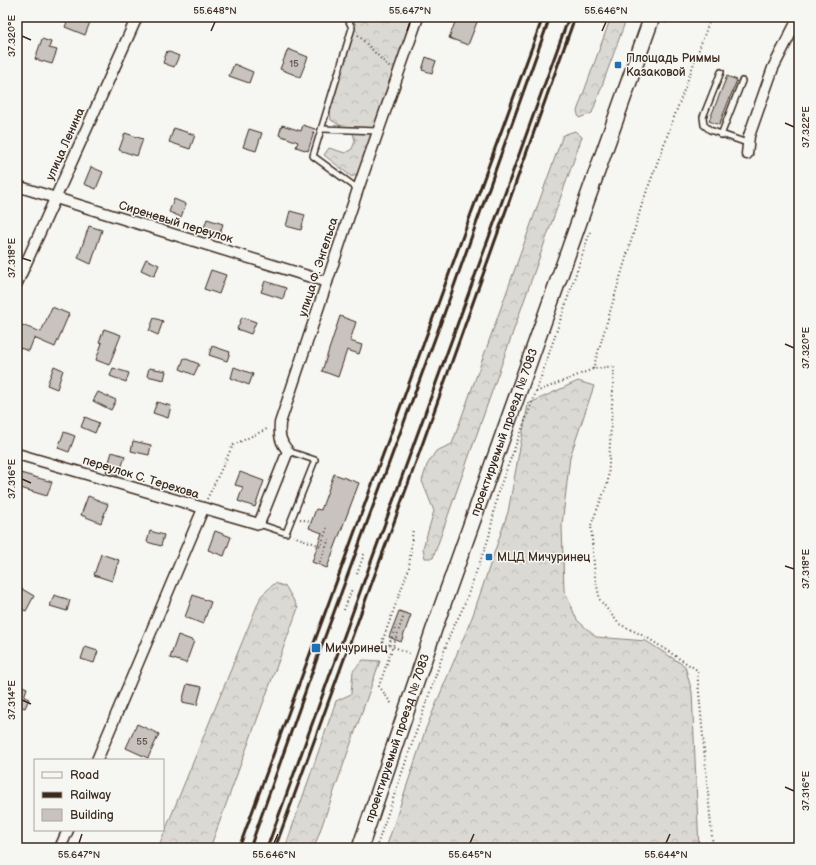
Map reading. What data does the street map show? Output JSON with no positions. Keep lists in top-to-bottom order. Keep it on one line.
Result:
{"streets":{"main road":["проектируемый проезд № 7083"],"street":["улица Ленина","Сиреневый переулок","улица Ф. Энгельса","переулок С. Терехова"]},"crossings":[["улица Ленина","Сиреневый переулок"],["Сиреневый переулок","улица Ф. Энгельса"]],"places":{"transit":["Площадь Риммы Казаковой","МЦД Мичуринец","Мичуринец"]},"house_numbers":["15","55"],"legend":["Road","Railway","Building"],"coordinates":["55.648°N","55.647°N","55.646°N","37.320°E","37.322°E","37.318°E","37.316°E","37.314°E","55.645°N","55.644°N"]}
